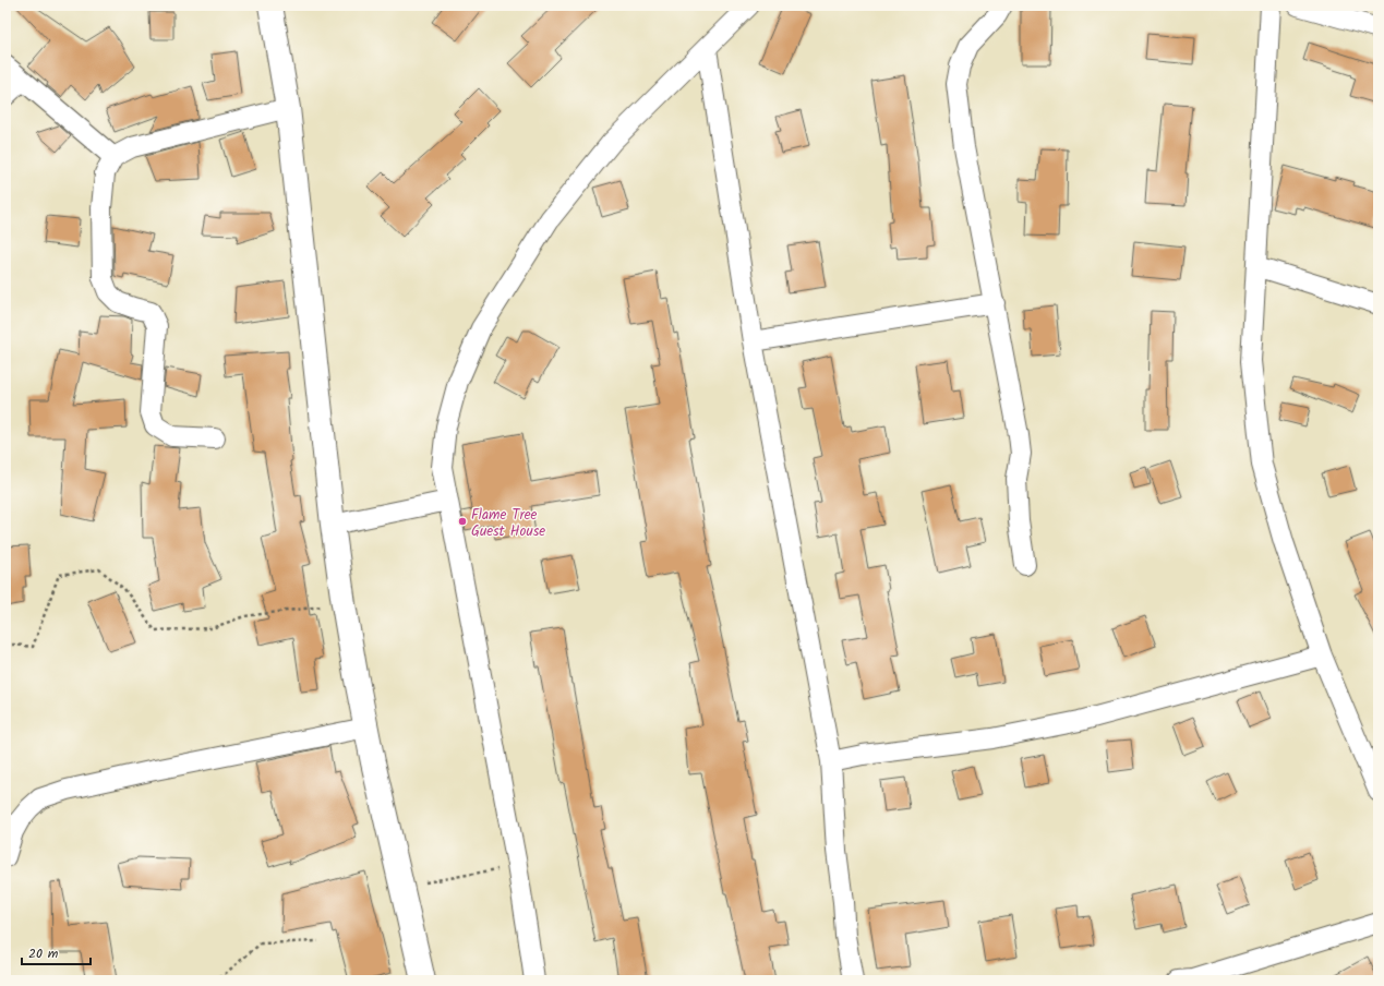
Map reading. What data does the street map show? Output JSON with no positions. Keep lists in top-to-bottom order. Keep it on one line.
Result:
{"places":["Flame Tree Guest House"],"scale_bar":"20 m"}
